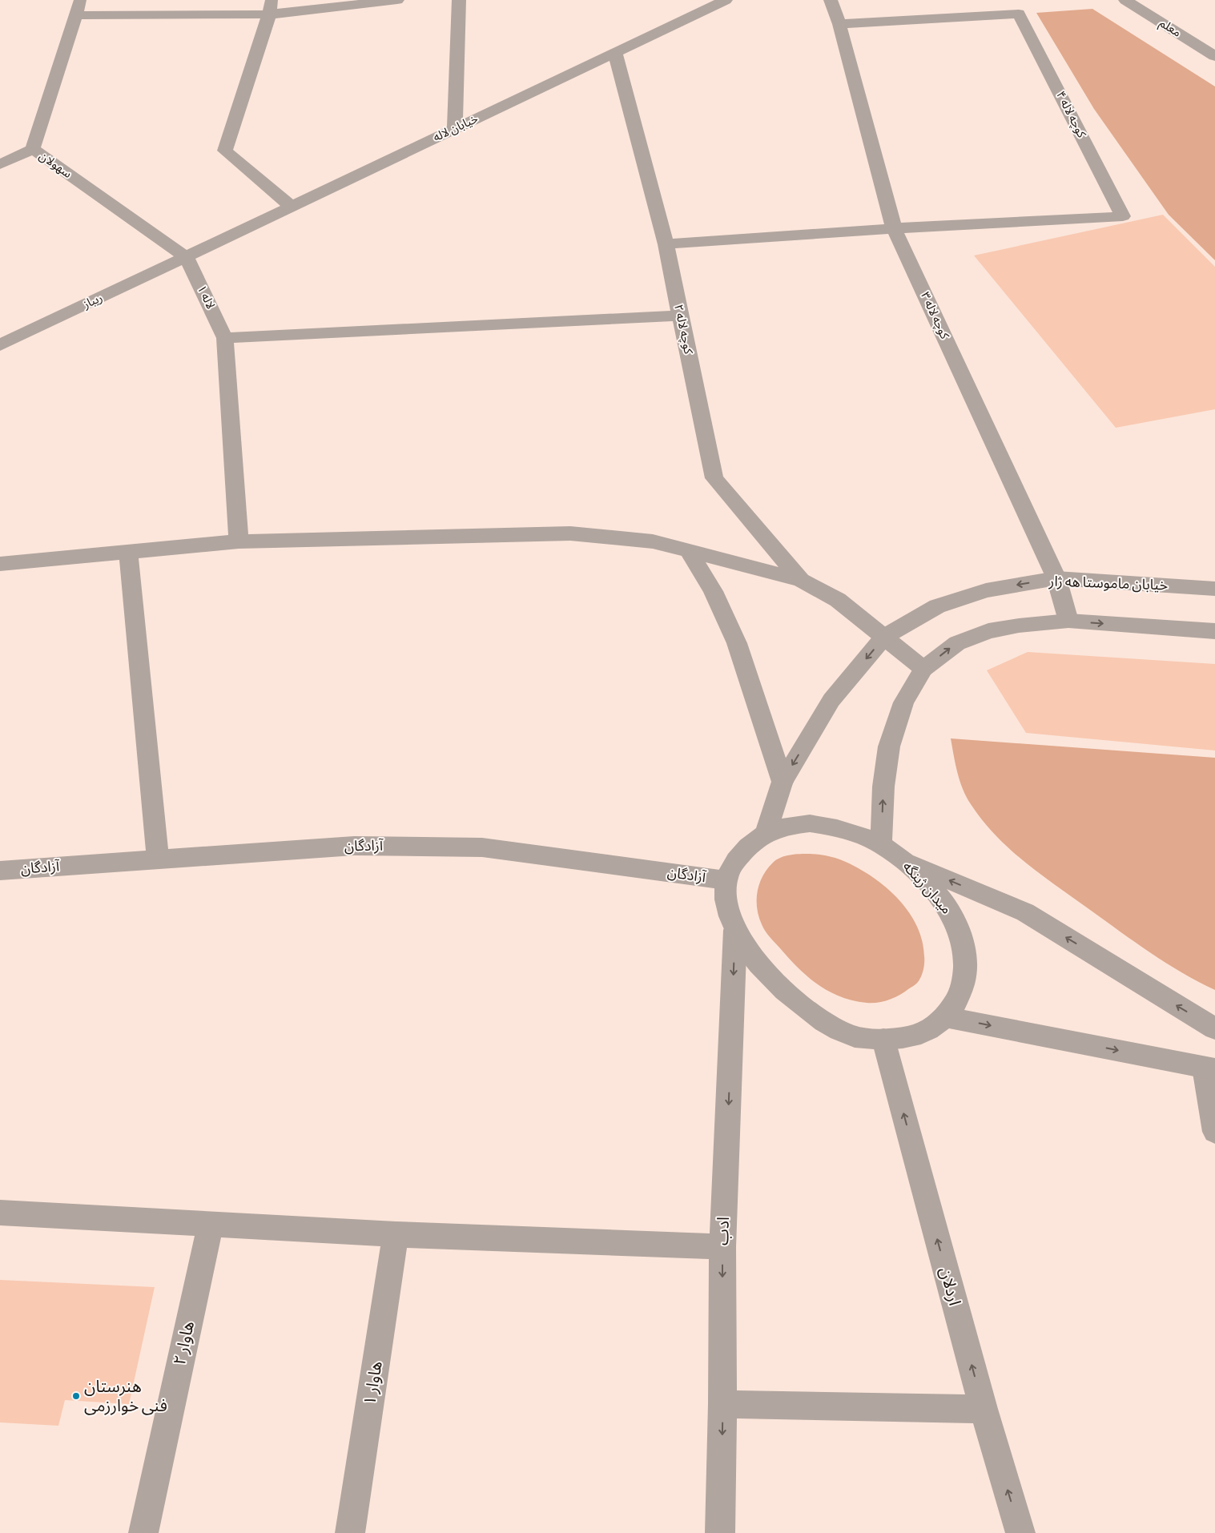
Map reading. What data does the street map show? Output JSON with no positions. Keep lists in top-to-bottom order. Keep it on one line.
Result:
{"streets":{"street":["معلم","کوچه لاله ۴","خیابان لاله","سهولان","لاله ۱","ریباز","کوچه لاله ۳","کوچه لاله ۲","خیابان ماموستا هه ژار","آزادگان","میدان ژینگه","ادب","اردلان","هاوار ۲","هاوار ۱"]},"crossings":[["کوچه لاله ۴","کوچه لاله ۳"],["خیابان لاله","سهولان"],["خیابان لاله","لاله ۱"],["خیابان لاله","ریباز"],["خیابان لاله","کوچه لاله ۲"],["سهولان","لاله ۱"],["سهولان","ریباز"],["لاله ۱","ریباز"],["کوچه لاله ۳","خیابان ماموستا هه ژار"],["خیابان ماموستا هه ژار","میدان ژینگه"],["آزادگان","میدان ژینگه"],["میدان ژینگه","ادب"],["میدان ژینگه","اردلان"]],"one_way":["ادب","اردلان"],"places":["هنرستان فنی خوارزمی"]}
